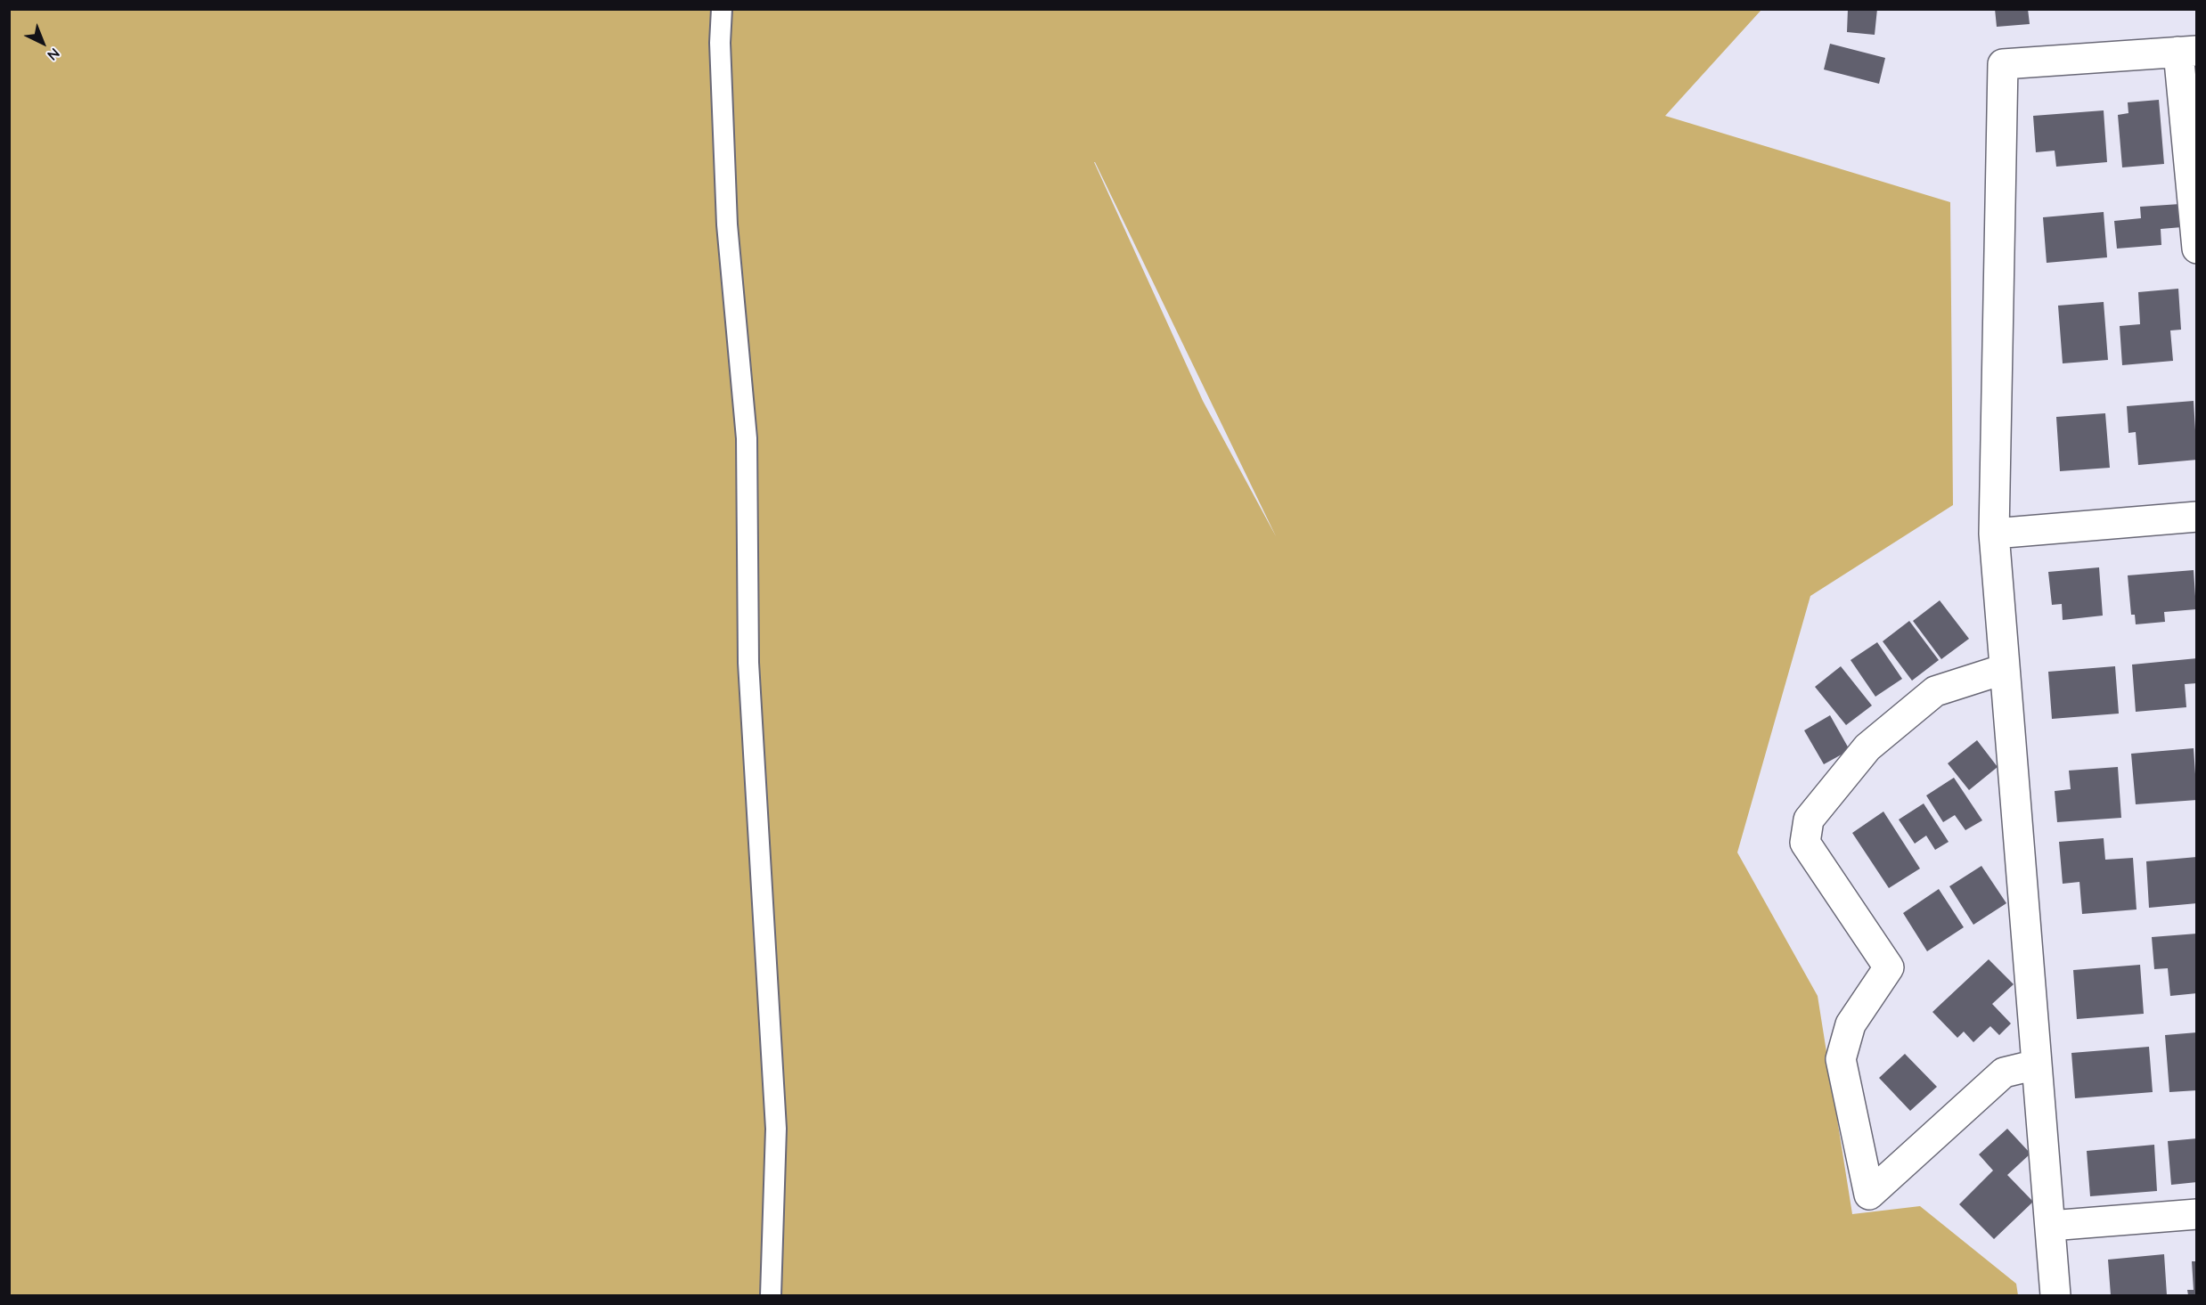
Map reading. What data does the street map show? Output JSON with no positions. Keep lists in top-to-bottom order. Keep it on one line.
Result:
{"north":"bottom right"}
